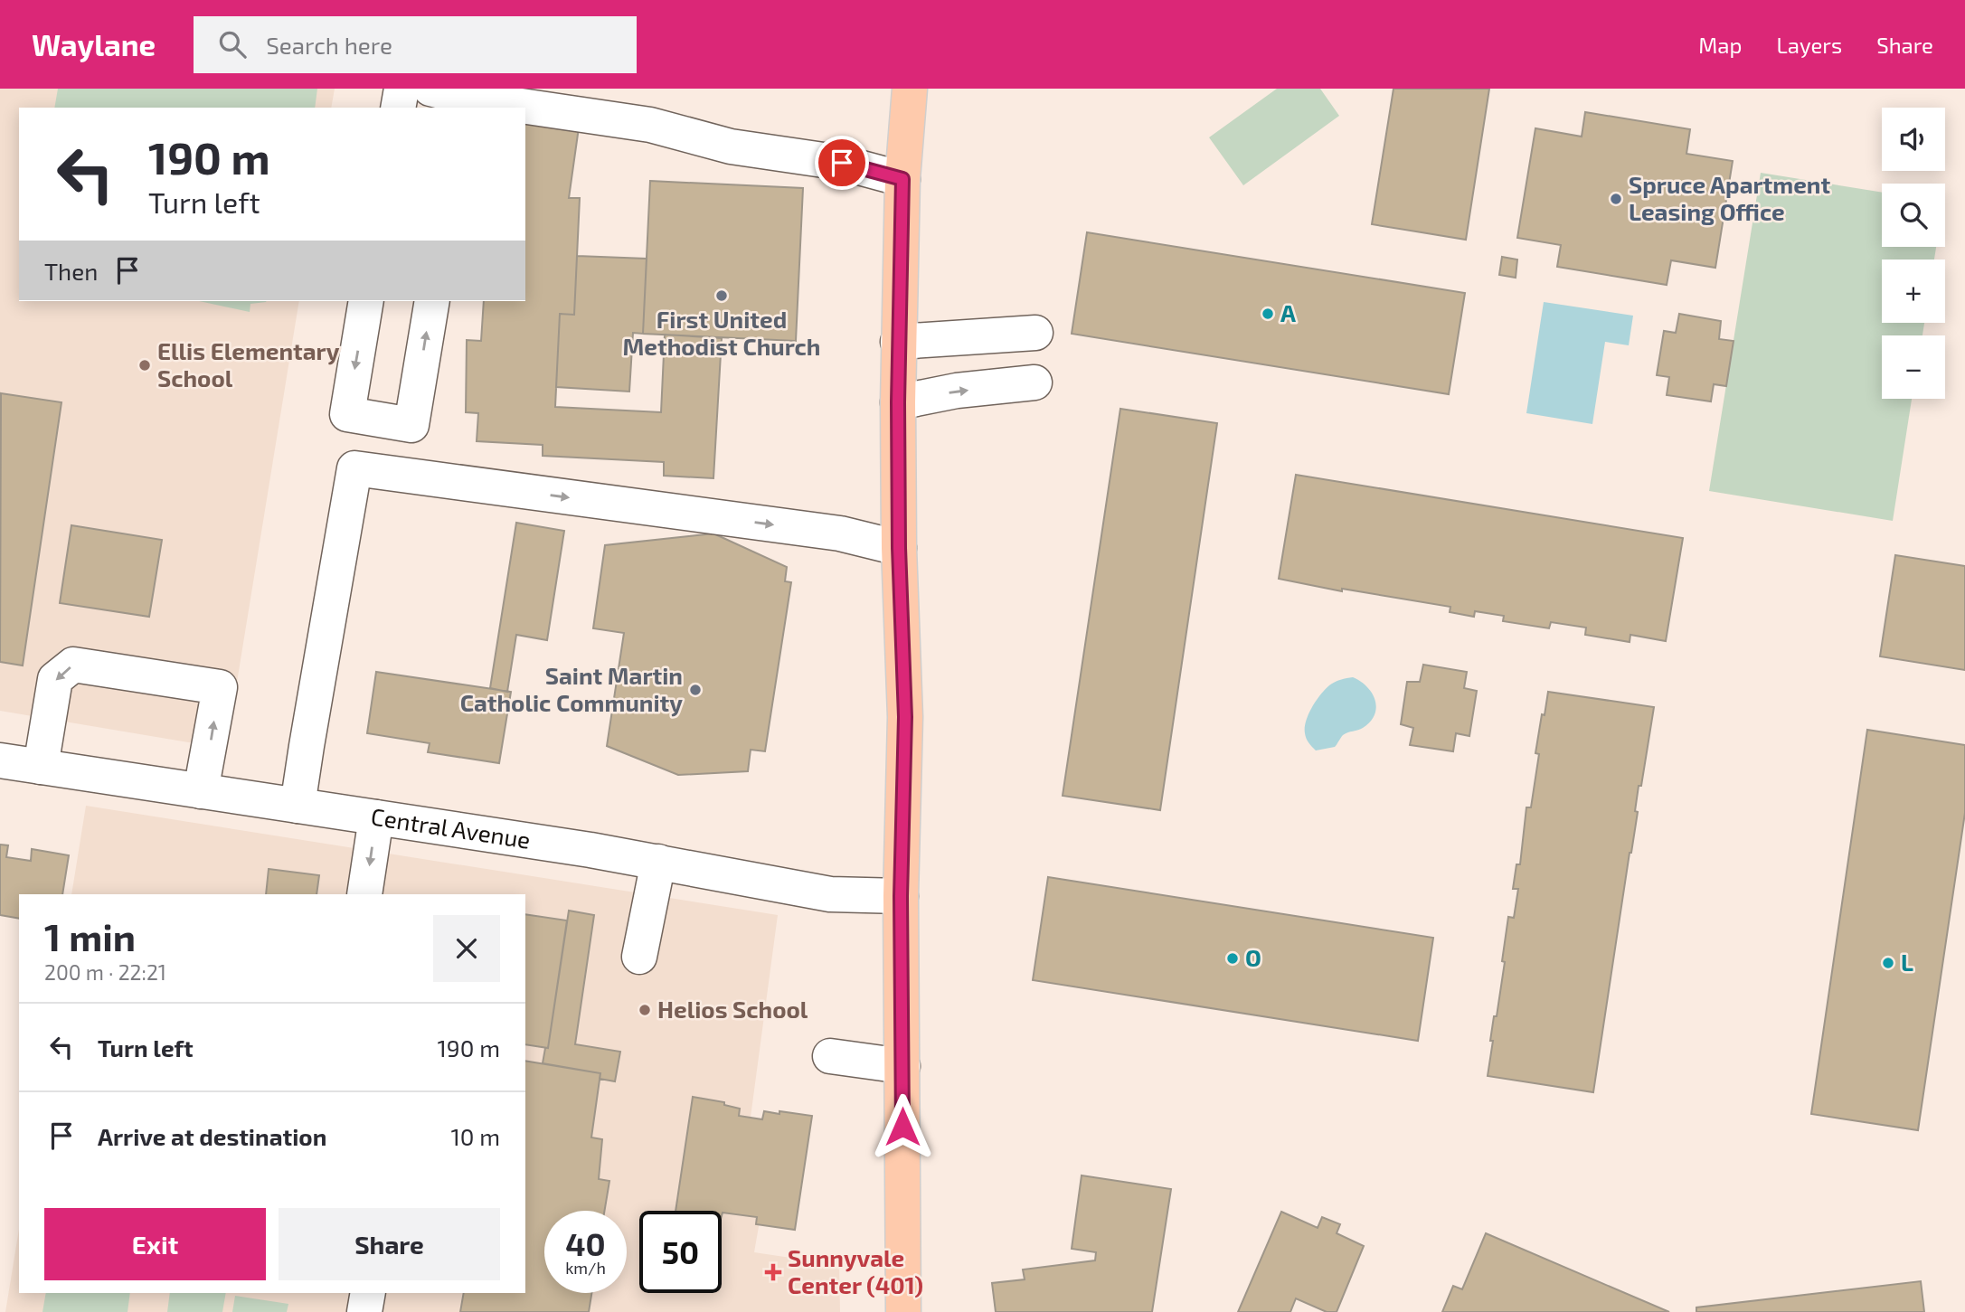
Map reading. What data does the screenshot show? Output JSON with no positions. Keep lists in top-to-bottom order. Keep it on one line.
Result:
{"streets":{"street":["Central Avenue"]},"places":{"other":["Spruce Apartment Leasing Office","First United Methodist Church","A","Ellis Elementary School","Saint Martin Catholic Community","O","L","Helios School"],"health":["Sunnyvale Center (401)"]},"page":{"header":"Waylane","search":"Search here","nav":["Map","Layers","Share"],"map_buttons":["+","−"],"turn":["190 m","Turn left"],"then":"Then","heading":["1 min","200 m · 22:21"],"list":[{"name":"Turn left","value":"190 m"},{"name":"Arrive at destination","value":"10 m"}],"buttons":["Exit","Share"],"speed":"40 km/h","limit":"50"}}
